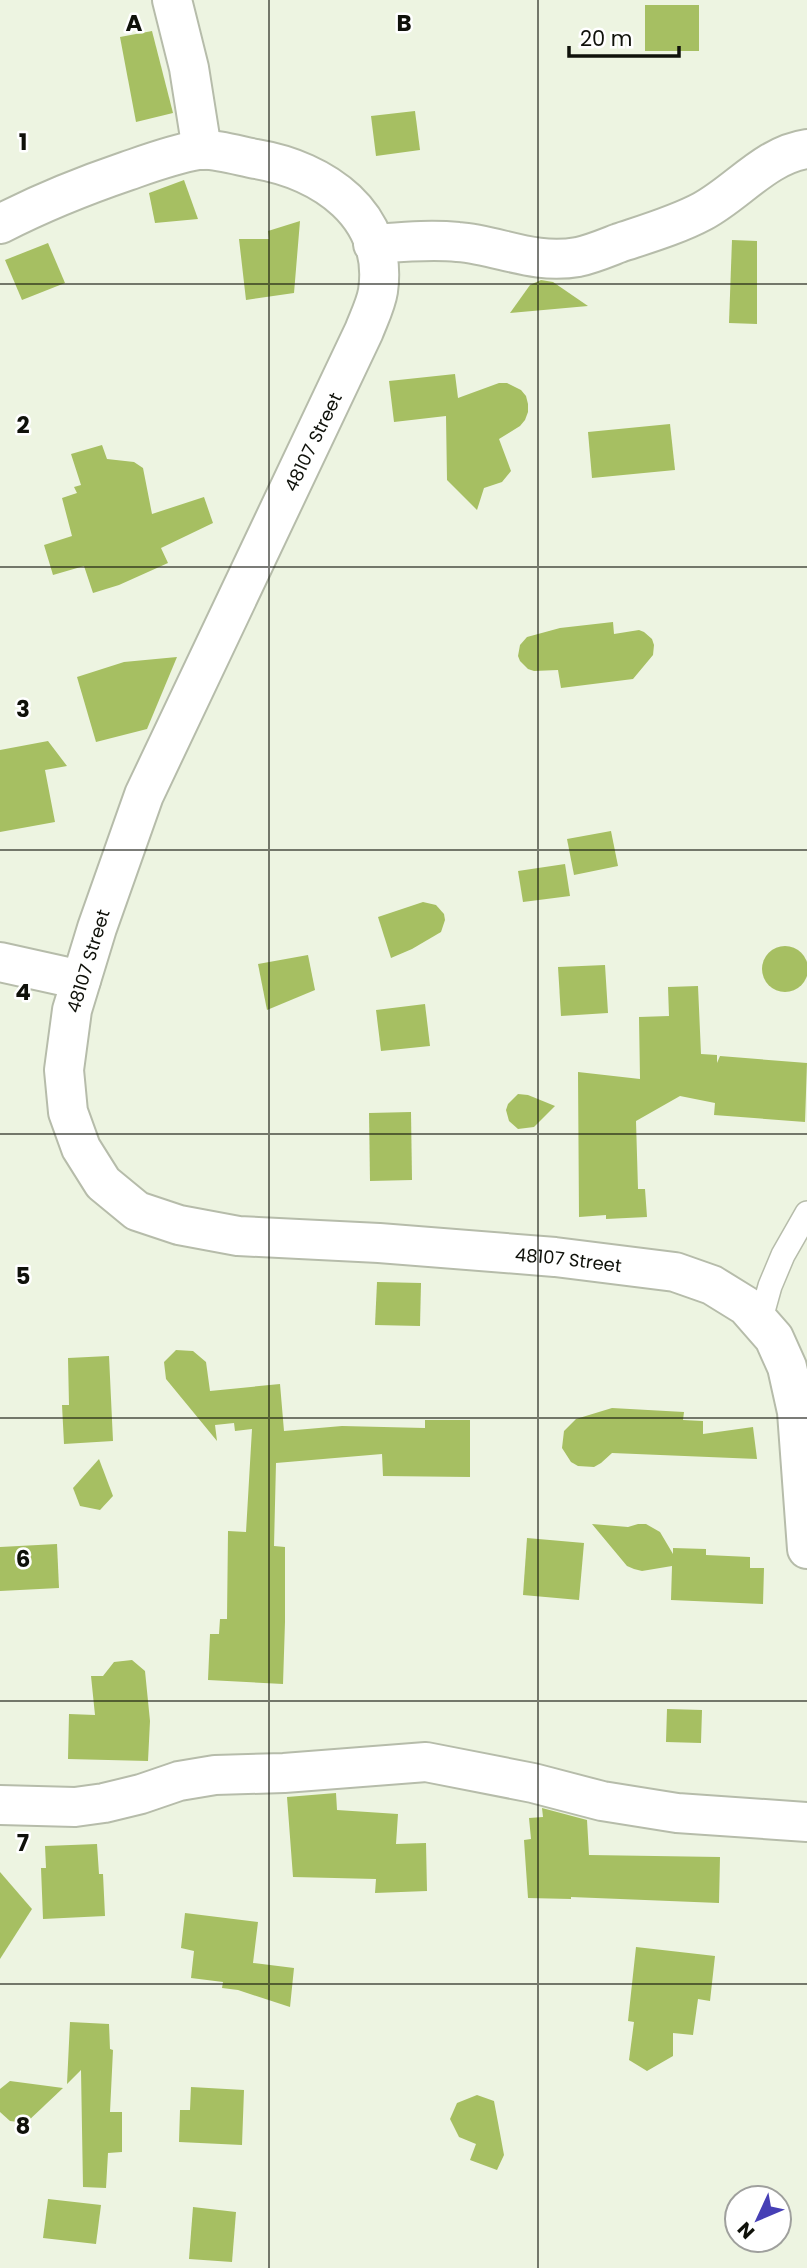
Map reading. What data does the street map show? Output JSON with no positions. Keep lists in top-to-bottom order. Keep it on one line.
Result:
{"streets":{"street":["48107 Street"]},"scale_bar":"20 m","north":"bottom left","grid":{"columns":["A","B"],"rows":["1","2","3","4","5","6","7","8"]}}
